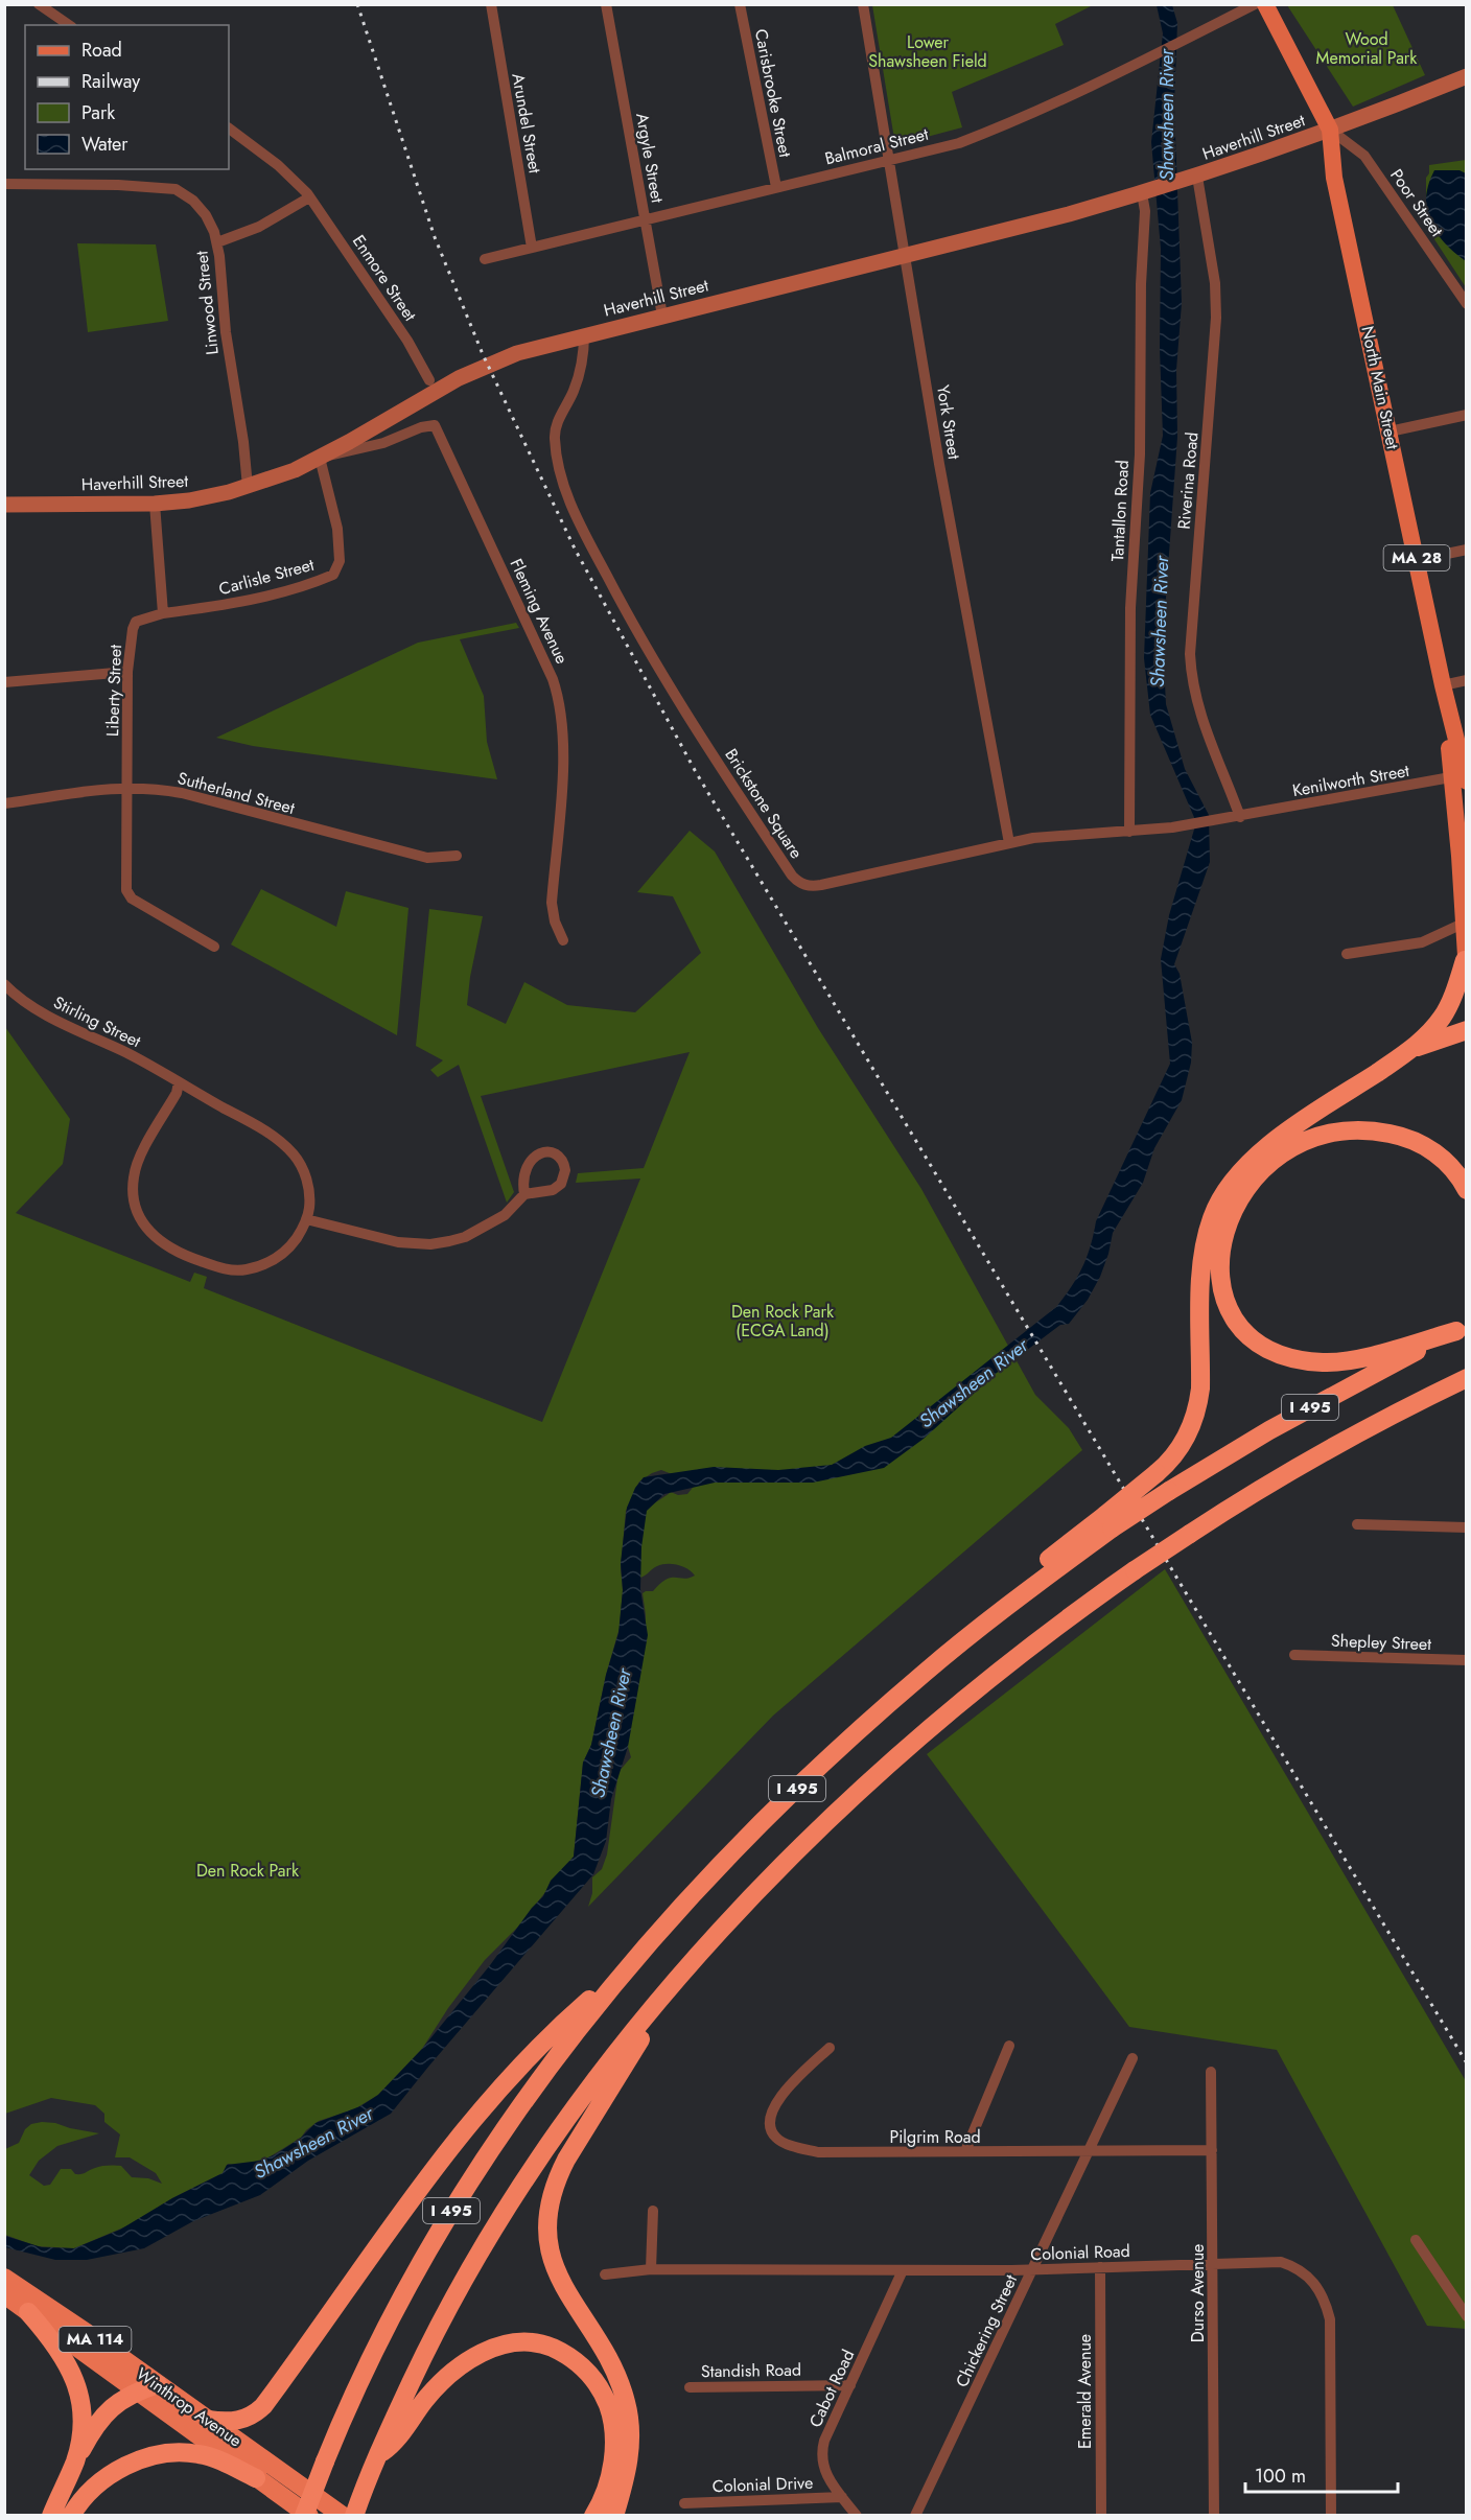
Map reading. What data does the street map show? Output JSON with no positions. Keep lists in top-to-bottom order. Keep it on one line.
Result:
{"streets":{"highway":["I 495","MA 114","Winthrop Avenue"],"main road":["Haverhill Street","North Main Street","MA 28"],"street":["Carisbrooke Street","Arundel Street","Balmoral Street","Argyle Street","Poor Street","Enmore Street","Linwood Street","York Street","Riverina Road","Tantallon Road","Carlisle Street","Fleming Avenue","Liberty Street","Kenilworth Street","Sutherland Street","Brickstone Square","Stirling Street","Shepley Street","Pilgrim Road","Colonial Road","Durso Avenue","Chickering Street","Standish Road","Cabot Road","Emerald Avenue","Colonial Drive"]},"crossings":[["Carisbrooke Street","Balmoral Street"],["Arundel Street","Balmoral Street"],["Haverhill Street","Argyle Street"],["Haverhill Street","Poor Street"],["Haverhill Street","Linwood Street"],["Haverhill Street","North Main Street"],["Haverhill Street","York Street"],["Haverhill Street","Riverina Road"],["Haverhill Street","Tantallon Road"],["Haverhill Street","Carlisle Street"],["Haverhill Street","Fleming Avenue"],["Haverhill Street","Brickstone Square"],["Balmoral Street","Argyle Street"],["Balmoral Street","York Street"],["Poor Street","North Main Street"],["North Main Street","MA 28"],["York Street","Brickstone Square"],["Riverina Road","Kenilworth Street"],["Riverina Road","Brickstone Square"],["Tantallon Road","Brickstone Square"],["MA 28","Kenilworth Street"],["Carlisle Street","Fleming Avenue"],["Carlisle Street","Liberty Street"],["Liberty Street","Sutherland Street"],["Kenilworth Street","Brickstone Square"],["Pilgrim Road","Durso Avenue"],["Pilgrim Road","Chickering Street"],["Colonial Road","Durso Avenue"],["Colonial Road","Chickering Street"],["Colonial Road","Cabot Road"],["Colonial Road","Emerald Avenue"],["Standish Road","Cabot Road"],["Cabot Road","Colonial Drive"]],"water":["Shawsheen River"],"parks":["Wood Memorial Park","Lower Shawsheen Field","Den Rock Park (ECGA Land)","Den Rock Park"],"legend":["Road","Railway","Park","Water"],"scale_bar":"100 m"}
